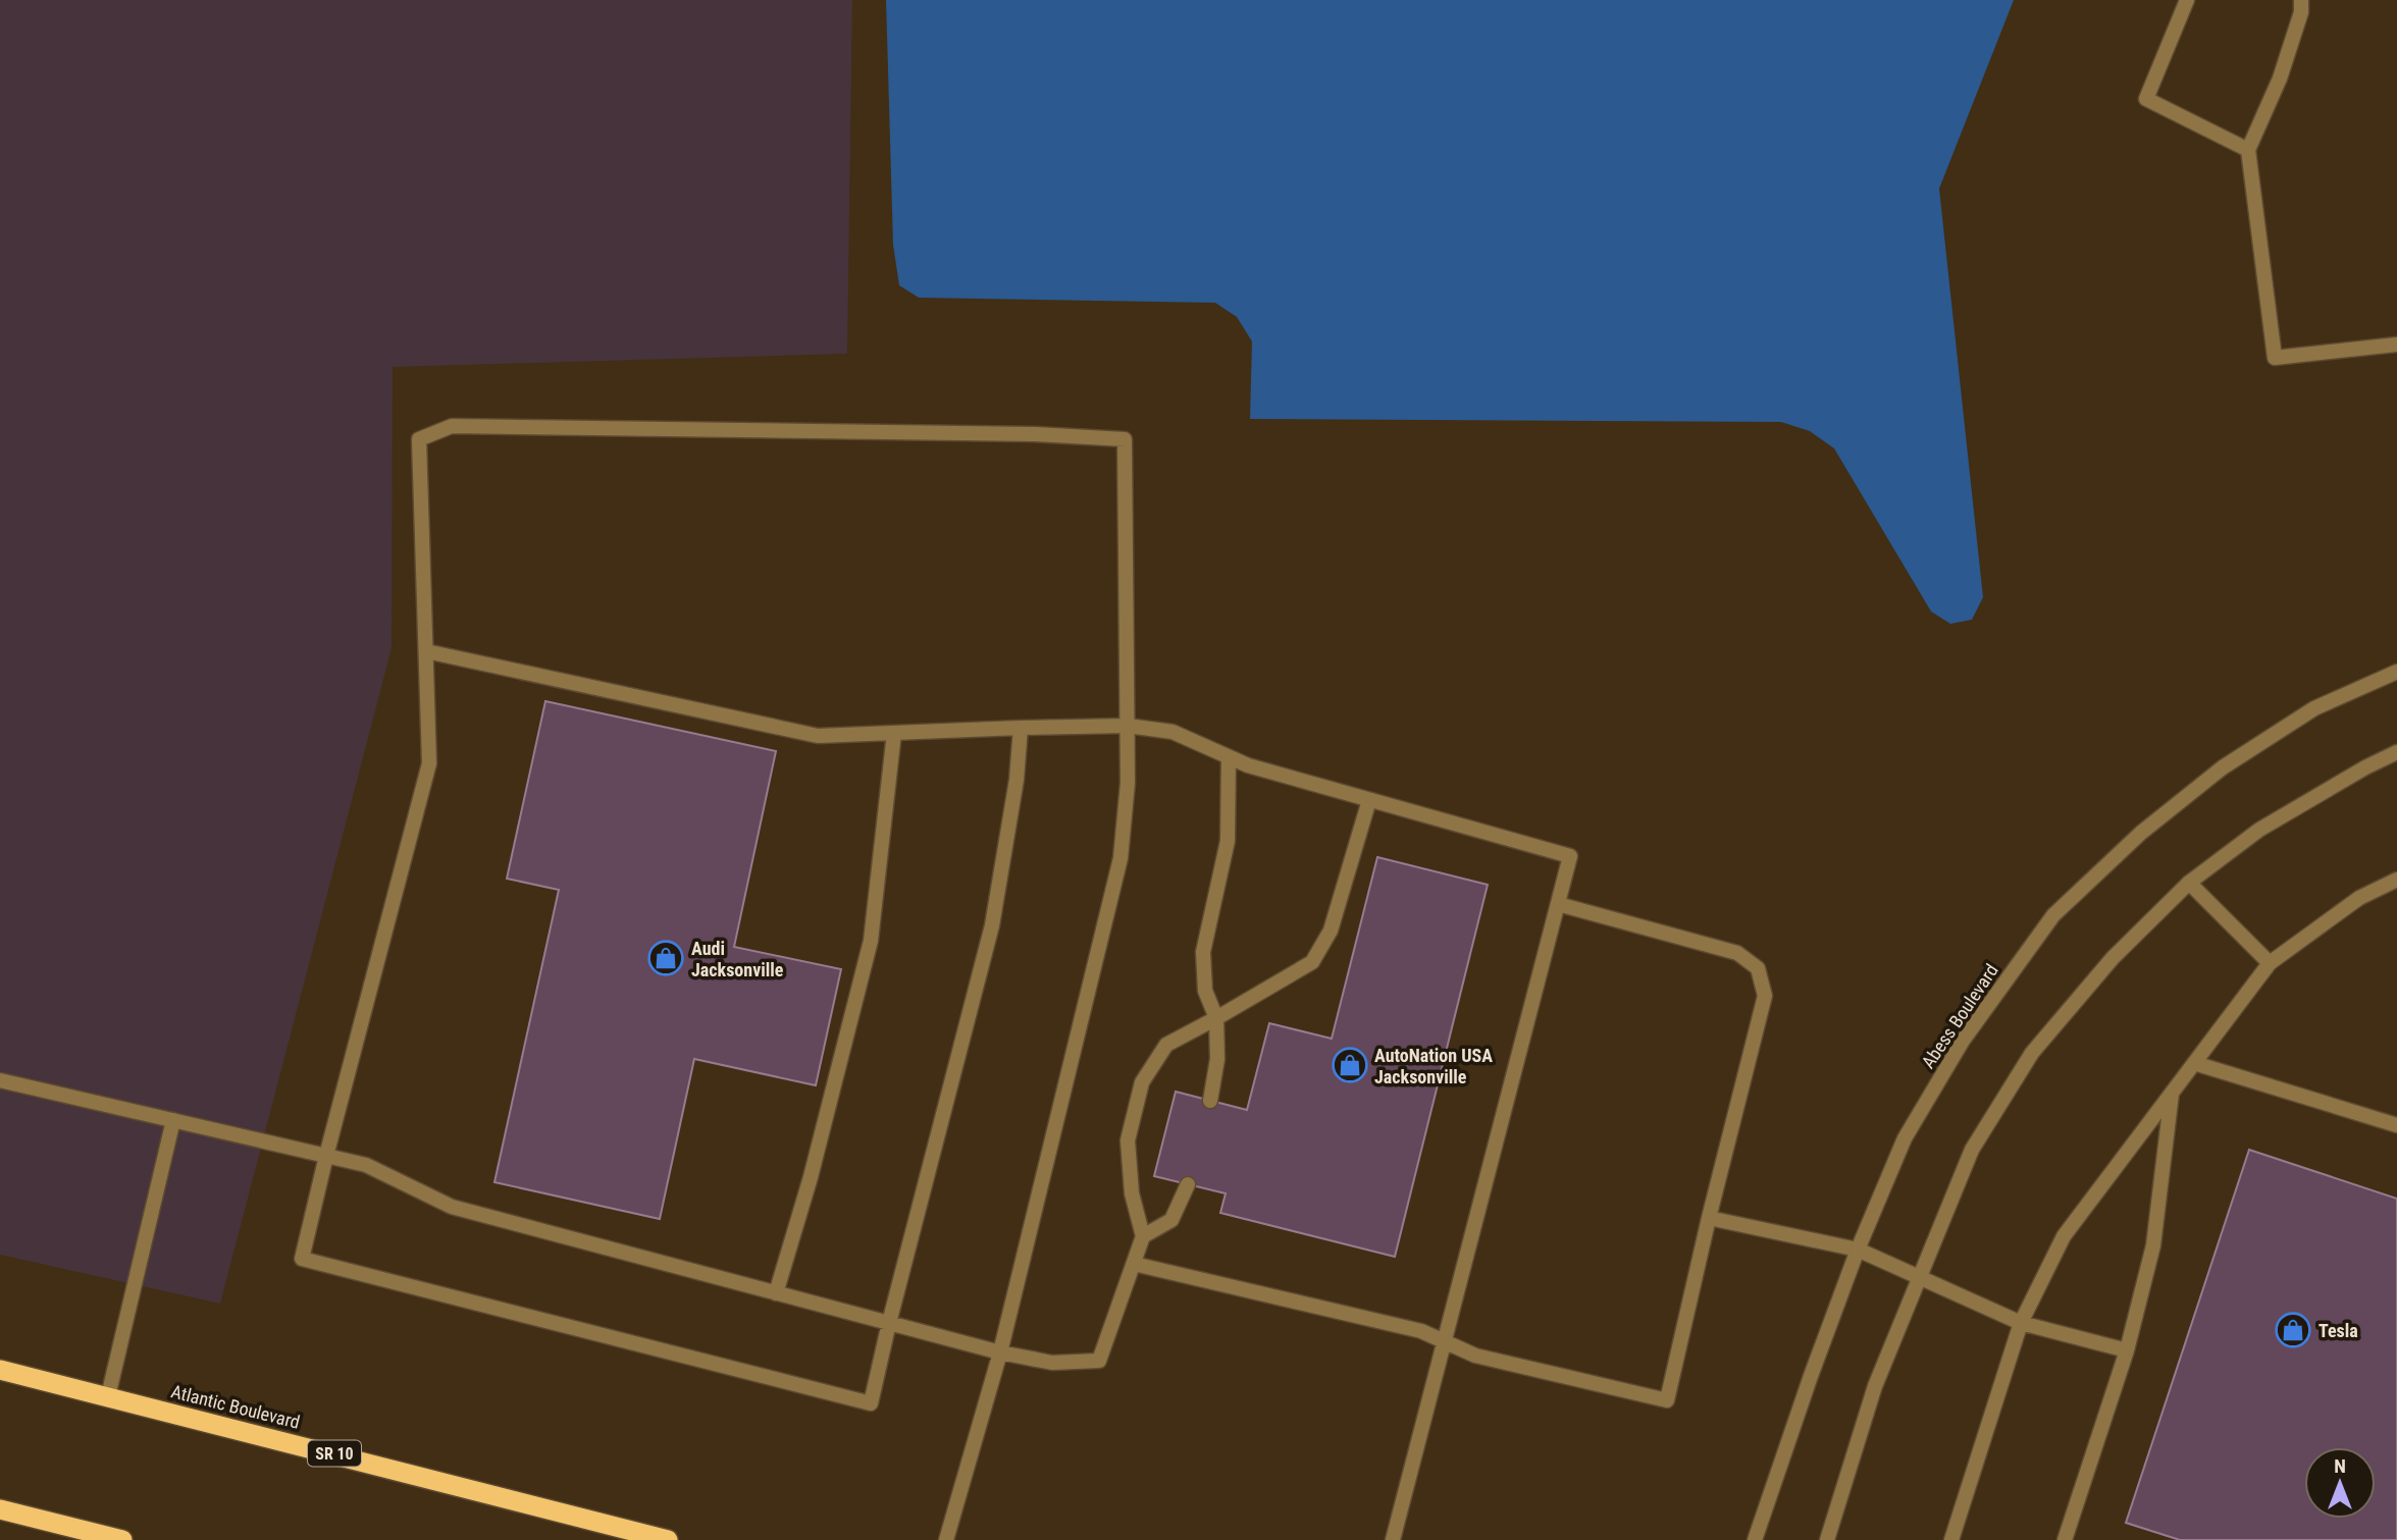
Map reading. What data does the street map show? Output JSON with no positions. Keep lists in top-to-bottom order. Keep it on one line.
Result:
{"streets":{"highway":["Atlantic Boulevard","SR 10"],"street":["Abess Boulevard"]},"places":{"shop":["Audi Jacksonville","AutoNation USA Jacksonville","Tesla"]},"north":"top"}
